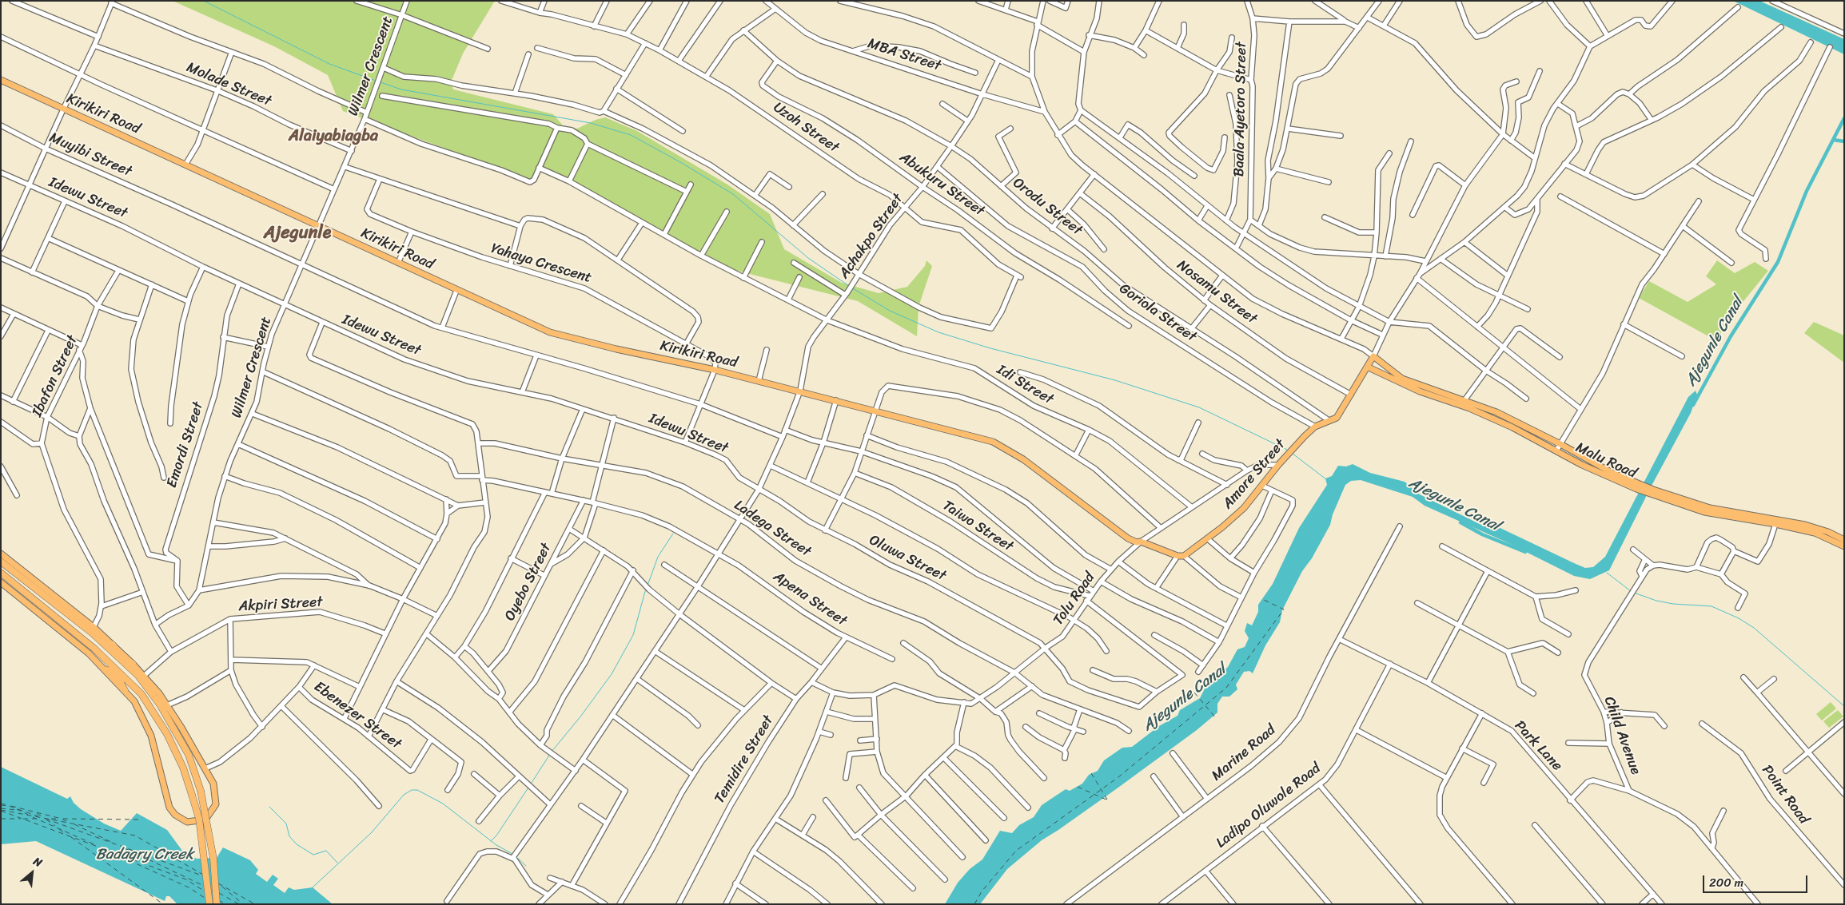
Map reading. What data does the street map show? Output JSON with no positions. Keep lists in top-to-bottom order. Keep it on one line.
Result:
{"streets":{"main road":["Kirikiri Road","Malu Road","Amore Street"],"street":["MBA Street","Wilmer Crescent","Molade Street","Baala Ayetoro Street","Uzoh Street","Muyibi Street","Abukuru Street","Idewu Street","Orodu Street","Achakpo Street","Yahaya Crescent","Nosamu Street","Goriola Street","Ibafon Street","Idi Street","Emordi Street","Taiwo Street","Ladega Street","Oluwa Street","Oyebo Street","Apena Street","Tolu Road","Akpiri Street","Ebenezer Street","Child Avenue","Park Lane","Marine Road","Temidire Street","Point Road","Ladipo Oluwole Road"]},"crossings":[["MBA Street","Achakpo Street"],["Wilmer Crescent","Molade Street"],["Wilmer Crescent","Kirikiri Road"],["Wilmer Crescent","Muyibi Street"],["Wilmer Crescent","Idewu Street"],["Wilmer Crescent","Apena Street"],["Kirikiri Road","Achakpo Street"],["Kirikiri Road","Yahaya Crescent"],["Kirikiri Road","Amore Street"],["Kirikiri Road","Tolu Road"],["Uzoh Street","Achakpo Street"],["Muyibi Street","Achakpo Street"],["Abukuru Street","Orodu Street"],["Abukuru Street","Achakpo Street"],["Idewu Street","Achakpo Street"],["Idewu Street","Emordi Street"],["Idewu Street","Oluwa Street"],["Orodu Street","Achakpo Street"],["Orodu Street","Amore Street"],["Achakpo Street","Goriola Street"],["Achakpo Street","Idi Street"],["Achakpo Street","Ladega Street"],["Achakpo Street","Oluwa Street"],["Achakpo Street","Apena Street"],["Nosamu Street","Amore Street"],["Goriola Street","Amore Street"],["Idi Street","Tolu Road"],["Malu Road","Amore Street"],["Amore Street","Tolu Road"],["Taiwo Street","Tolu Road"],["Ladega Street","Tolu Road"],["Oluwa Street","Tolu Road"],["Oyebo Street","Apena Street"],["Apena Street","Temidire Street"],["Tolu Road","Temidire Street"],["Park Lane","Marine Road"],["Park Lane","Ladipo Oluwole Road"]],"districts":["Alaiyabiagba","Ajegunle"],"water":["Ajegunle Canal","Badagry Creek"],"scale_bar":"200 m","north":"top right"}
